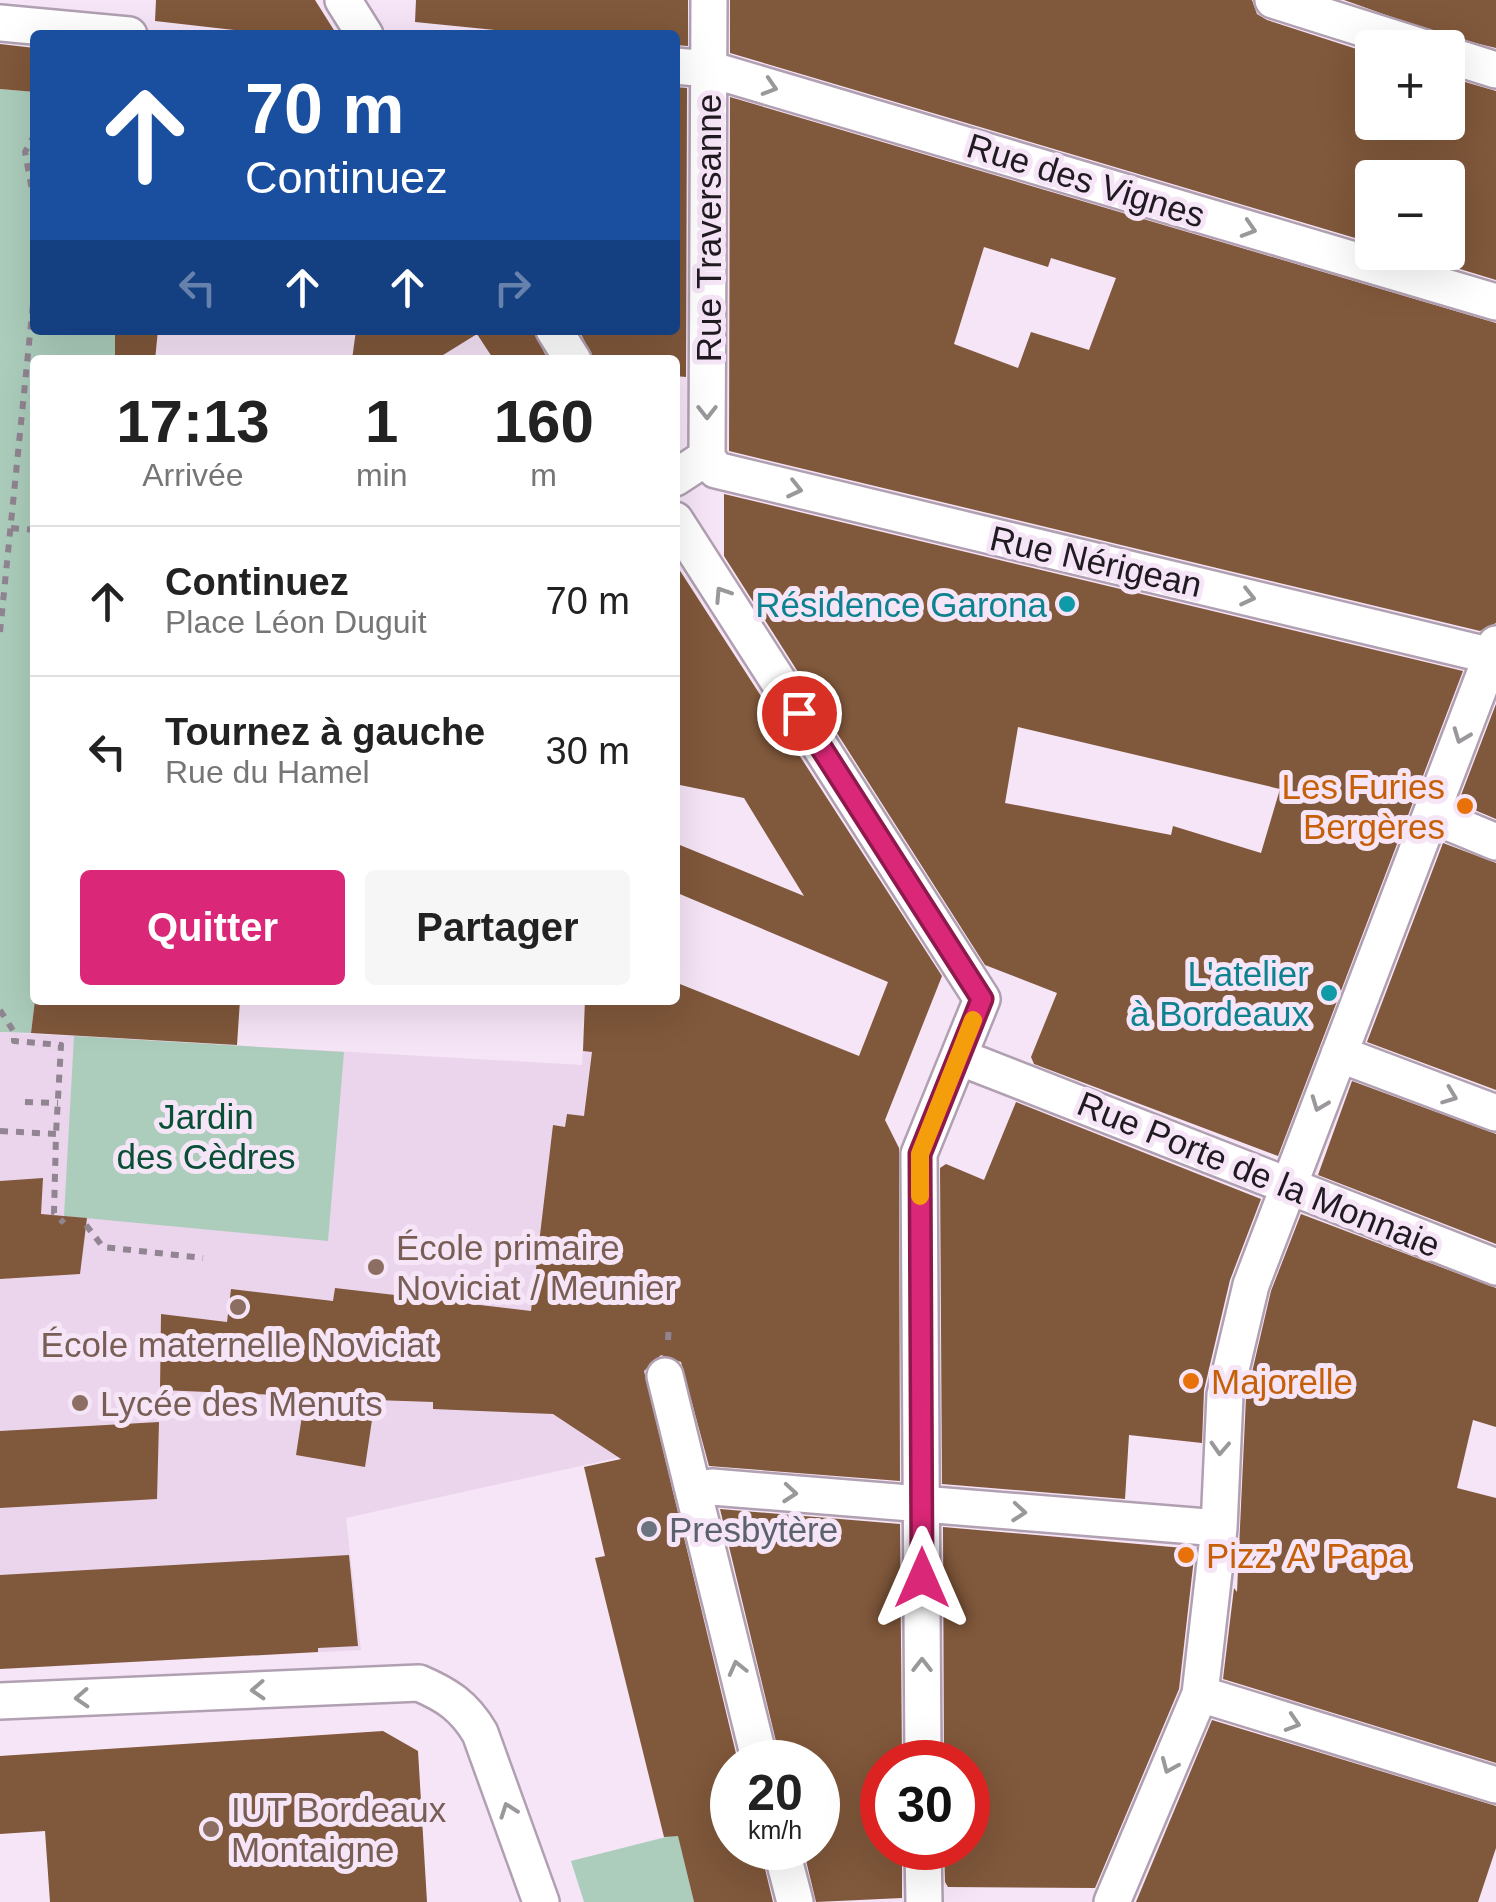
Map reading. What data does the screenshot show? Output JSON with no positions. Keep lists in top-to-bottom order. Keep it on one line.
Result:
{"streets":{"street":["Rue des Vignes","Rue Traversanne","Rue Nérigean","Rue Porte de la Monnaie"]},"crossings":[["Rue des Vignes","Rue Traversanne"],["Rue Traversanne","Rue Nérigean"]],"one_way":["Rue des Vignes","Rue Traversanne","Rue Nérigean"],"parks":["Jardin des Cèdres"],"places":["Résidence Garona","Les Furies Bergères","L'atelier à Bordeaux","École primaire Noviciat / Meunier","École maternelle Noviciat","Majorelle","Lycée des Menuts","Presbytère","Pizz' A' Papa","IUT Bordeaux Montaigne"],"page":{"map_buttons":["+","−"],"turn":["70 m","Continuez"],"eta":["17:13","Arrivée","1","min","160","m"],"list":[{"name":"Continuez","note":"Place Léon Duguit","value":"70 m"},{"name":"Tournez à gauche","note":"Rue du Hamel","value":"30 m"}],"buttons":["Quitter","Partager"],"speed":"20 km/h","limit":"30"}}
